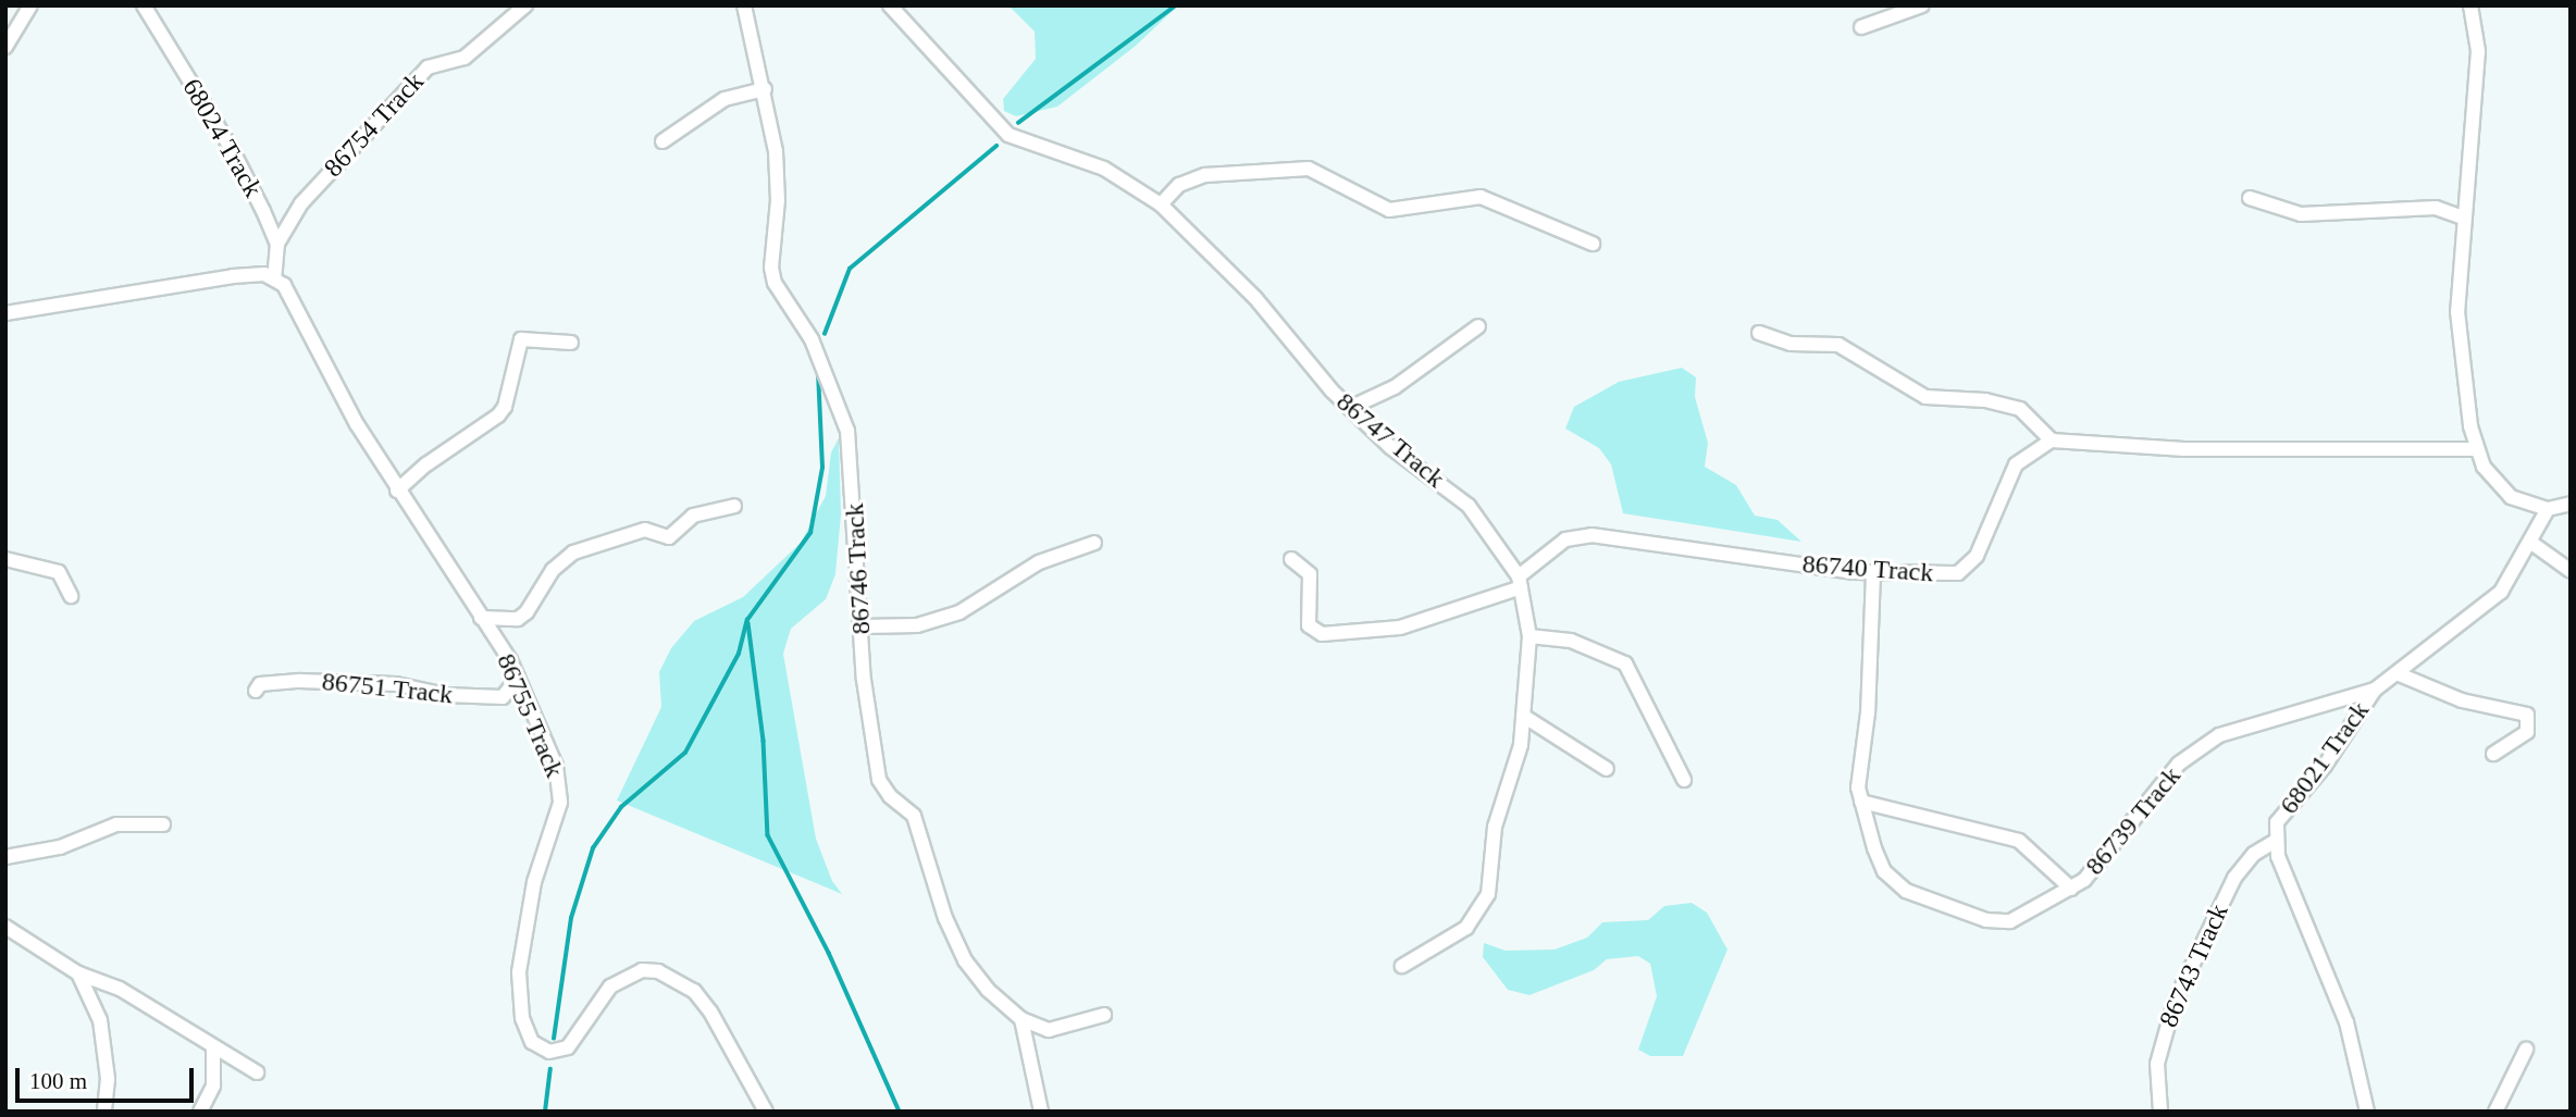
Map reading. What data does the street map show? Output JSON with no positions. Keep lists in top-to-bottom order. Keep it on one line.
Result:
{"streets":{"street":["86754 Track","68024 Track","86747 Track","86746 Track","86740 Track","86751 Track","86755 Track","68021 Track","86739 Track","86743 Track"]},"crossings":[["86754 Track","68024 Track"],["86747 Track","86740 Track"],["86740 Track","86739 Track"],["86751 Track","86755 Track"],["68021 Track","86739 Track"],["68021 Track","86743 Track"]],"scale_bar":"100 m"}
